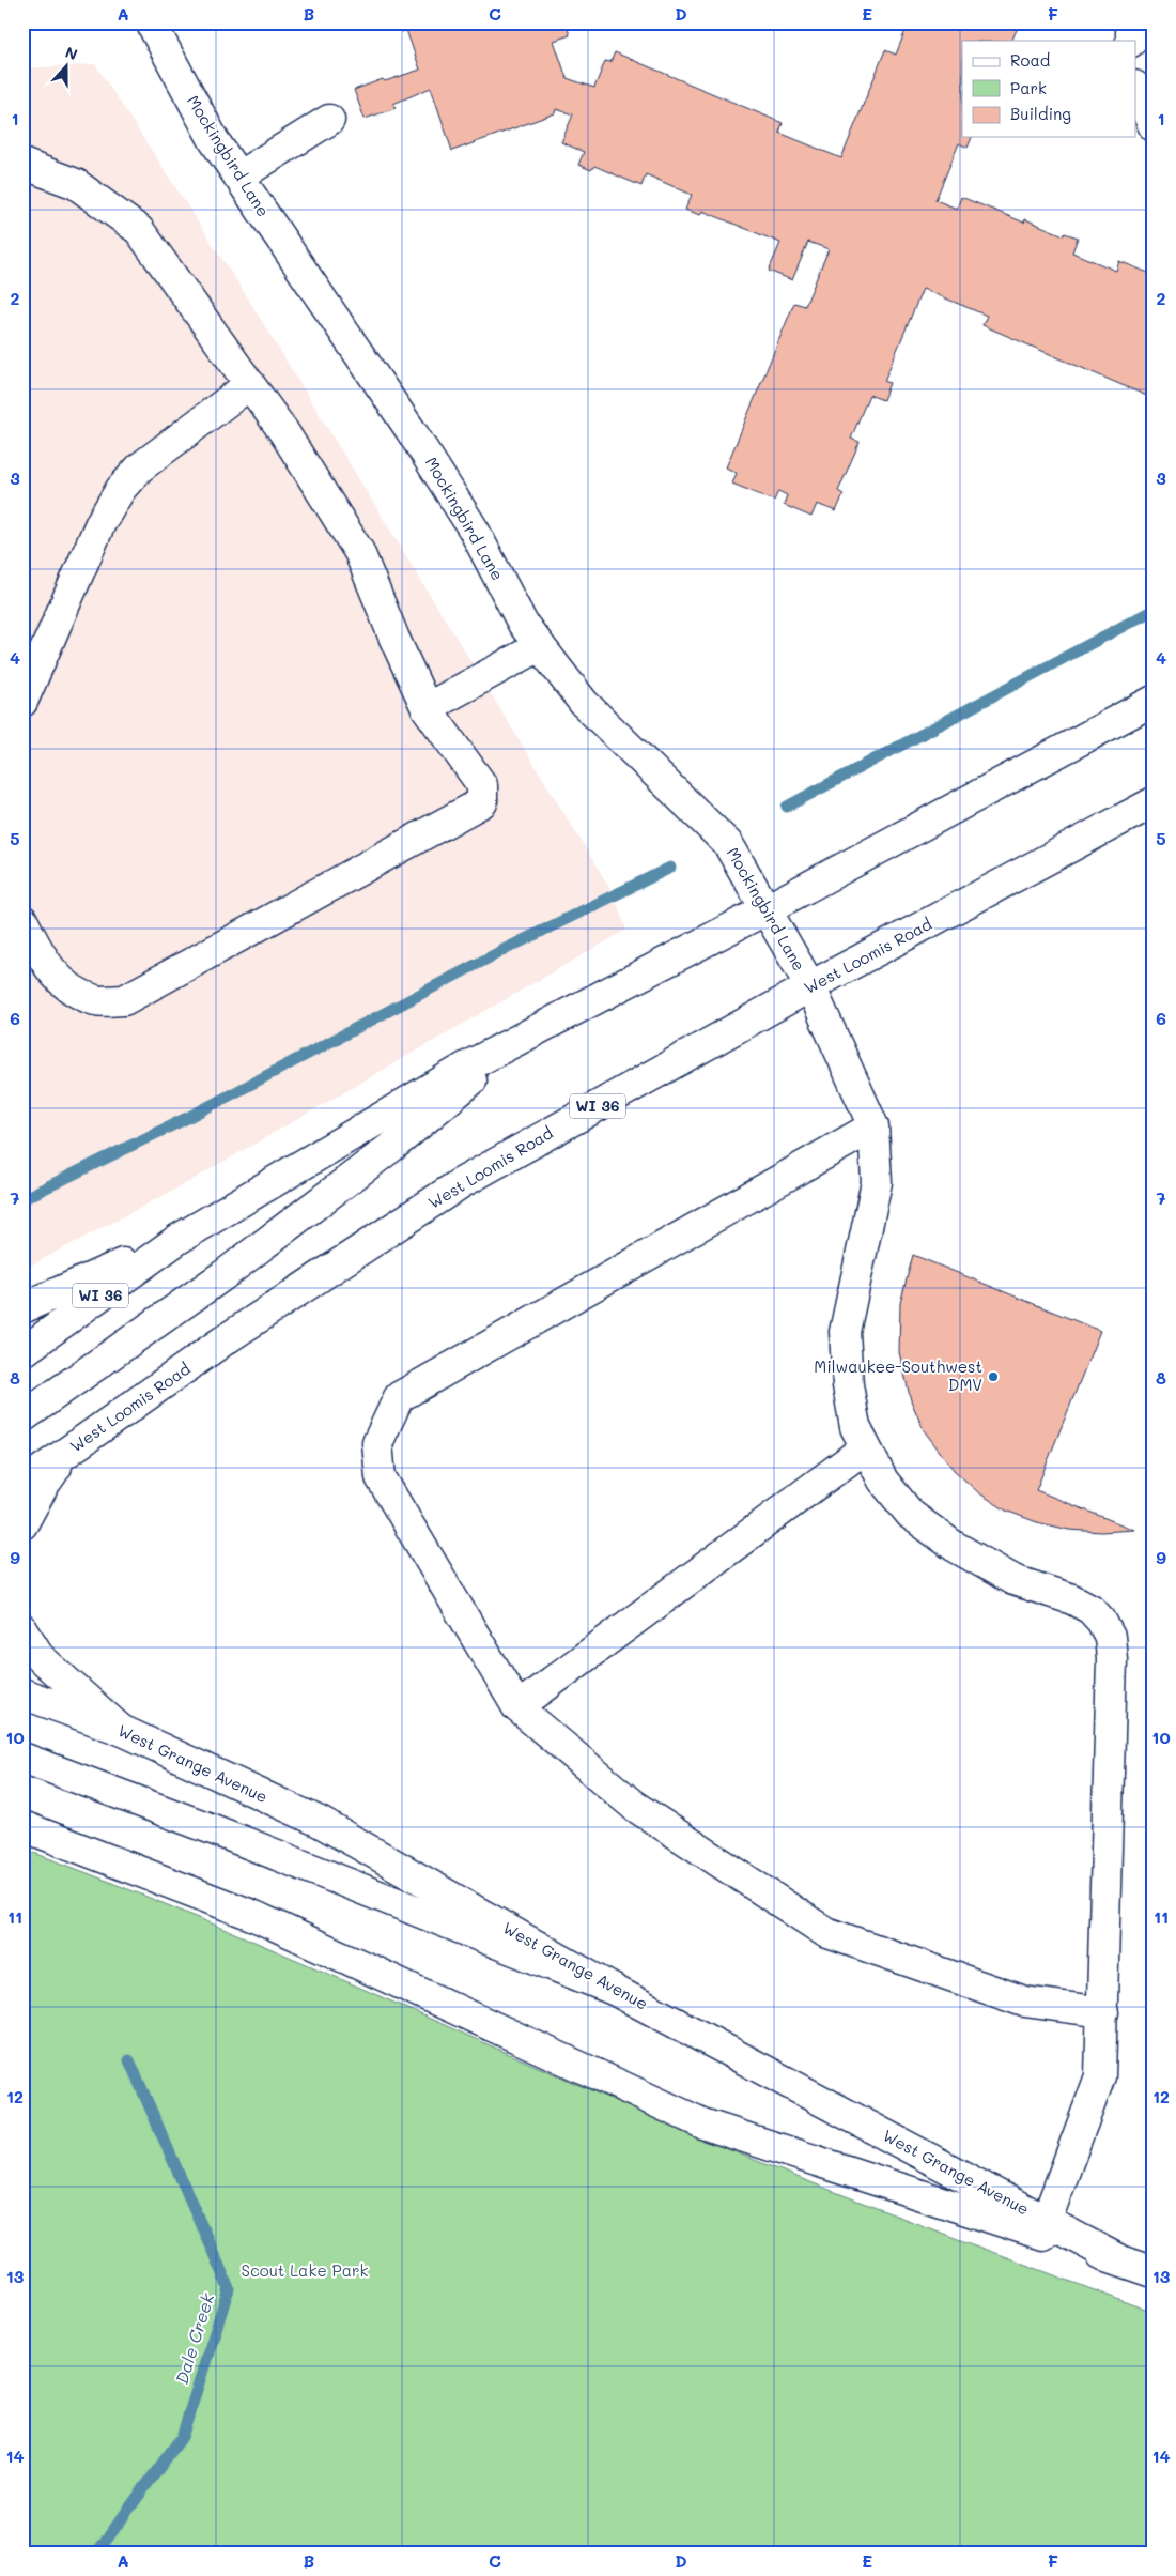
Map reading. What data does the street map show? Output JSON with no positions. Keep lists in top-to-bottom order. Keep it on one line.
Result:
{"streets":{"main road":["Mockingbird Lane","West Loomis Road","WI 36","West Grange Avenue"]},"crossings":[["Mockingbird Lane","West Loomis Road"],["Mockingbird Lane","WI 36"]],"water":["Dale Creek"],"parks":["Scout Lake Park"],"places":["Milwaukee-Southwest DMV"],"legend":["Road","Park","Building"],"north":"top","grid":{"columns":["A","B","C","D","E","F"],"rows":["1","2","3","4","5","6","7","8","9","10","11","12","13","14"]}}
